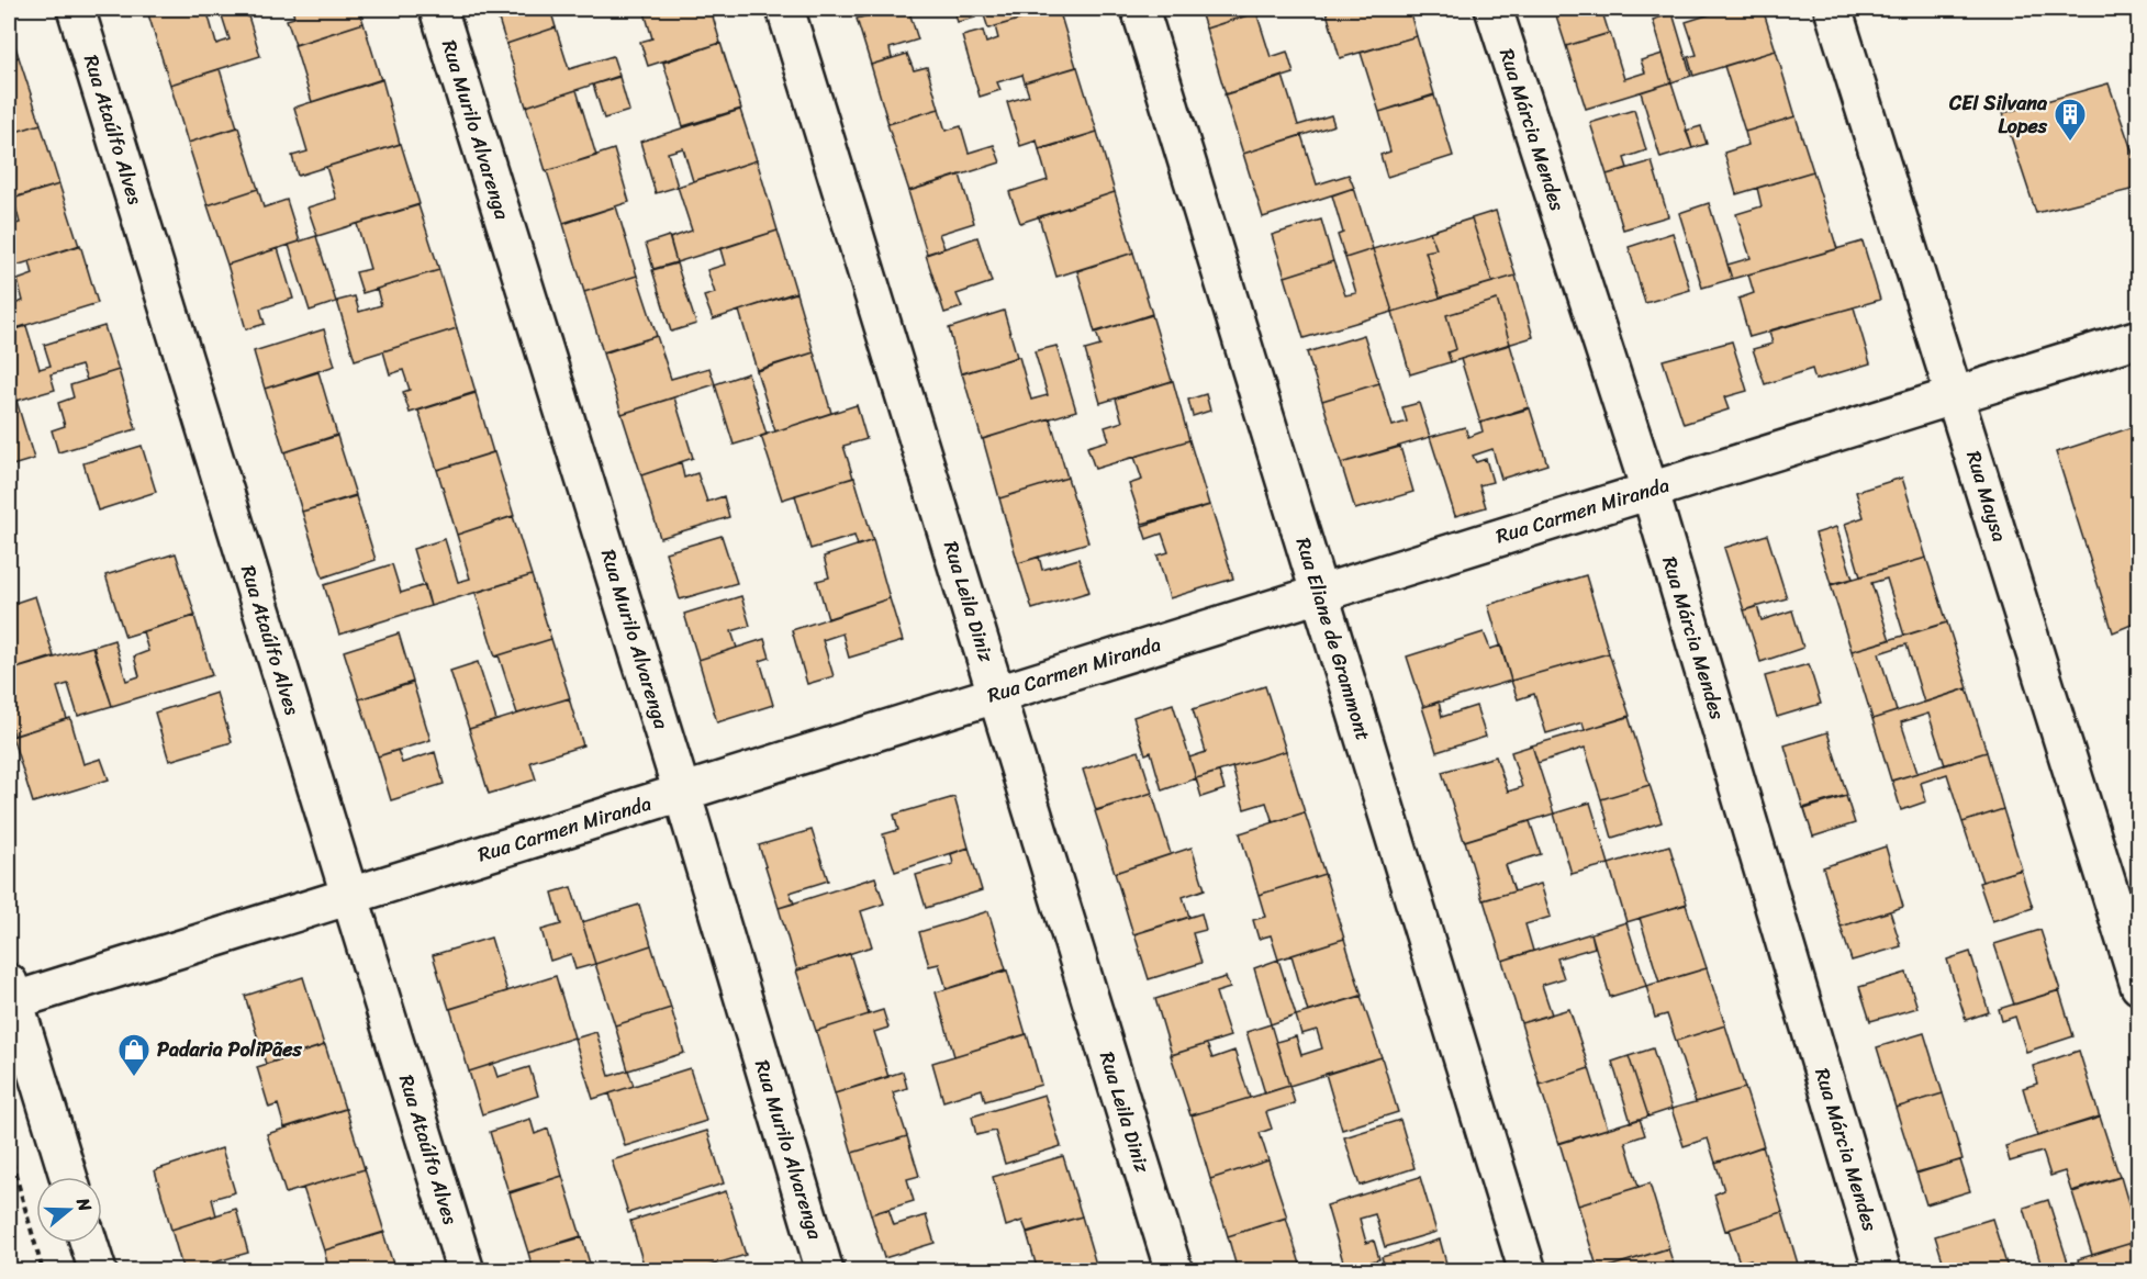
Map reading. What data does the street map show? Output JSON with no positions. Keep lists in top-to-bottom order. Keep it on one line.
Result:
{"streets":{"street":["Rua Ataúlfo Alves","Rua Murilo Alvarenga","Rua Márcia Mendes","Rua Maysa","Rua Carmen Miranda","Rua Leila Diniz","Rua Eliane de Grammont"]},"crossings":[["Rua Ataúlfo Alves","Rua Carmen Miranda"],["Rua Murilo Alvarenga","Rua Carmen Miranda"],["Rua Márcia Mendes","Rua Carmen Miranda"],["Rua Maysa","Rua Carmen Miranda"],["Rua Carmen Miranda","Rua Leila Diniz"],["Rua Carmen Miranda","Rua Eliane de Grammont"]],"places":{"building":["CEI Silvana Lopes"],"shop":["Padaria PoliPães"]},"north":"right"}
